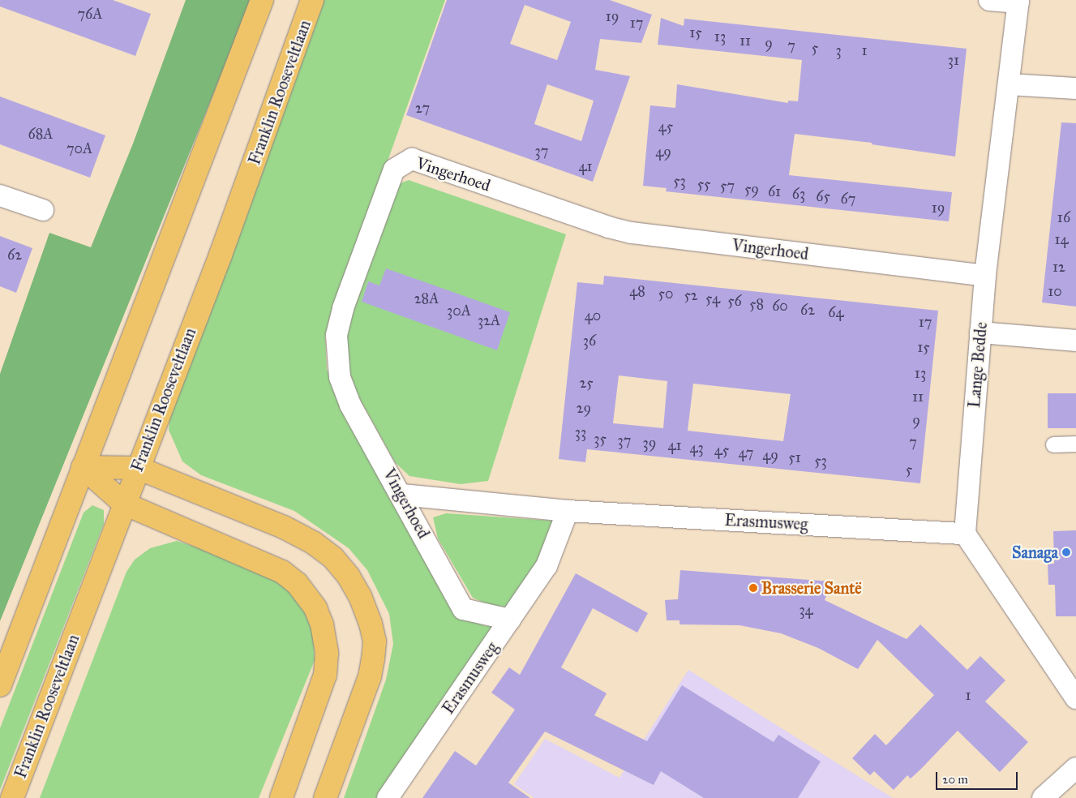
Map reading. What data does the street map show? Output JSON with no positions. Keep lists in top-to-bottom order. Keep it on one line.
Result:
{"streets":{"main road":["Franklin Rooseveltlaan"],"street":["Vingerhoed","Lange Bedde","Erasmusweg"]},"crossings":[["Vingerhoed","Lange Bedde"],["Vingerhoed","Erasmusweg"],["Lange Bedde","Erasmusweg"]],"places":["Sanaga","Brasserie Santë"],"house_numbers":["76A","19","17","15","13","11","9","7","5","3","1","31","27","45","68A","70A","37","49","41","53","55","57","59","61","63","65","67","19","16","14","62","12","48","10","50","52","28A","54","56","58","60","62","30A","64","40","32A","17","36","15","13","25","11","29","9","33","35","37","7","39","41","43","45","47","49","51","53","5","34","1"],"scale_bar":"20 m"}
